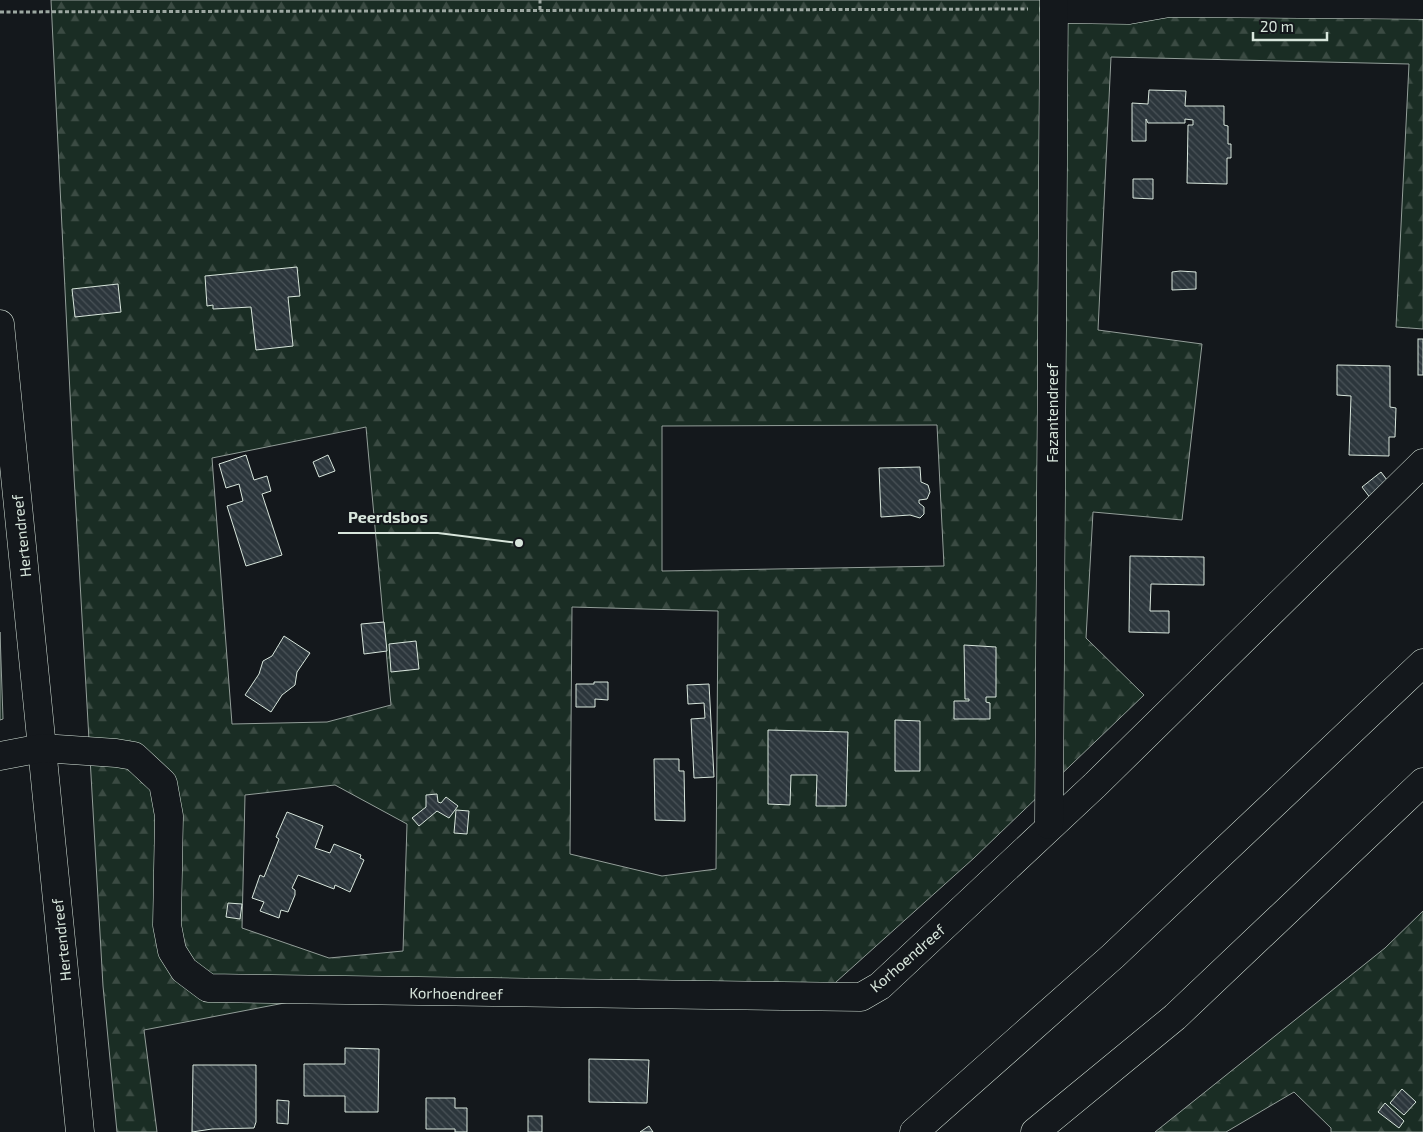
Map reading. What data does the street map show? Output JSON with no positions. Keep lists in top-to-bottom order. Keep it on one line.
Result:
{"streets":{"main road":["Fazantendreef","Hertendreef","Korhoendreef"]},"crossings":[["Fazantendreef","Korhoendreef"],["Hertendreef","Korhoendreef"]],"places":["Peerdsbos"],"scale_bar":"20 m"}
